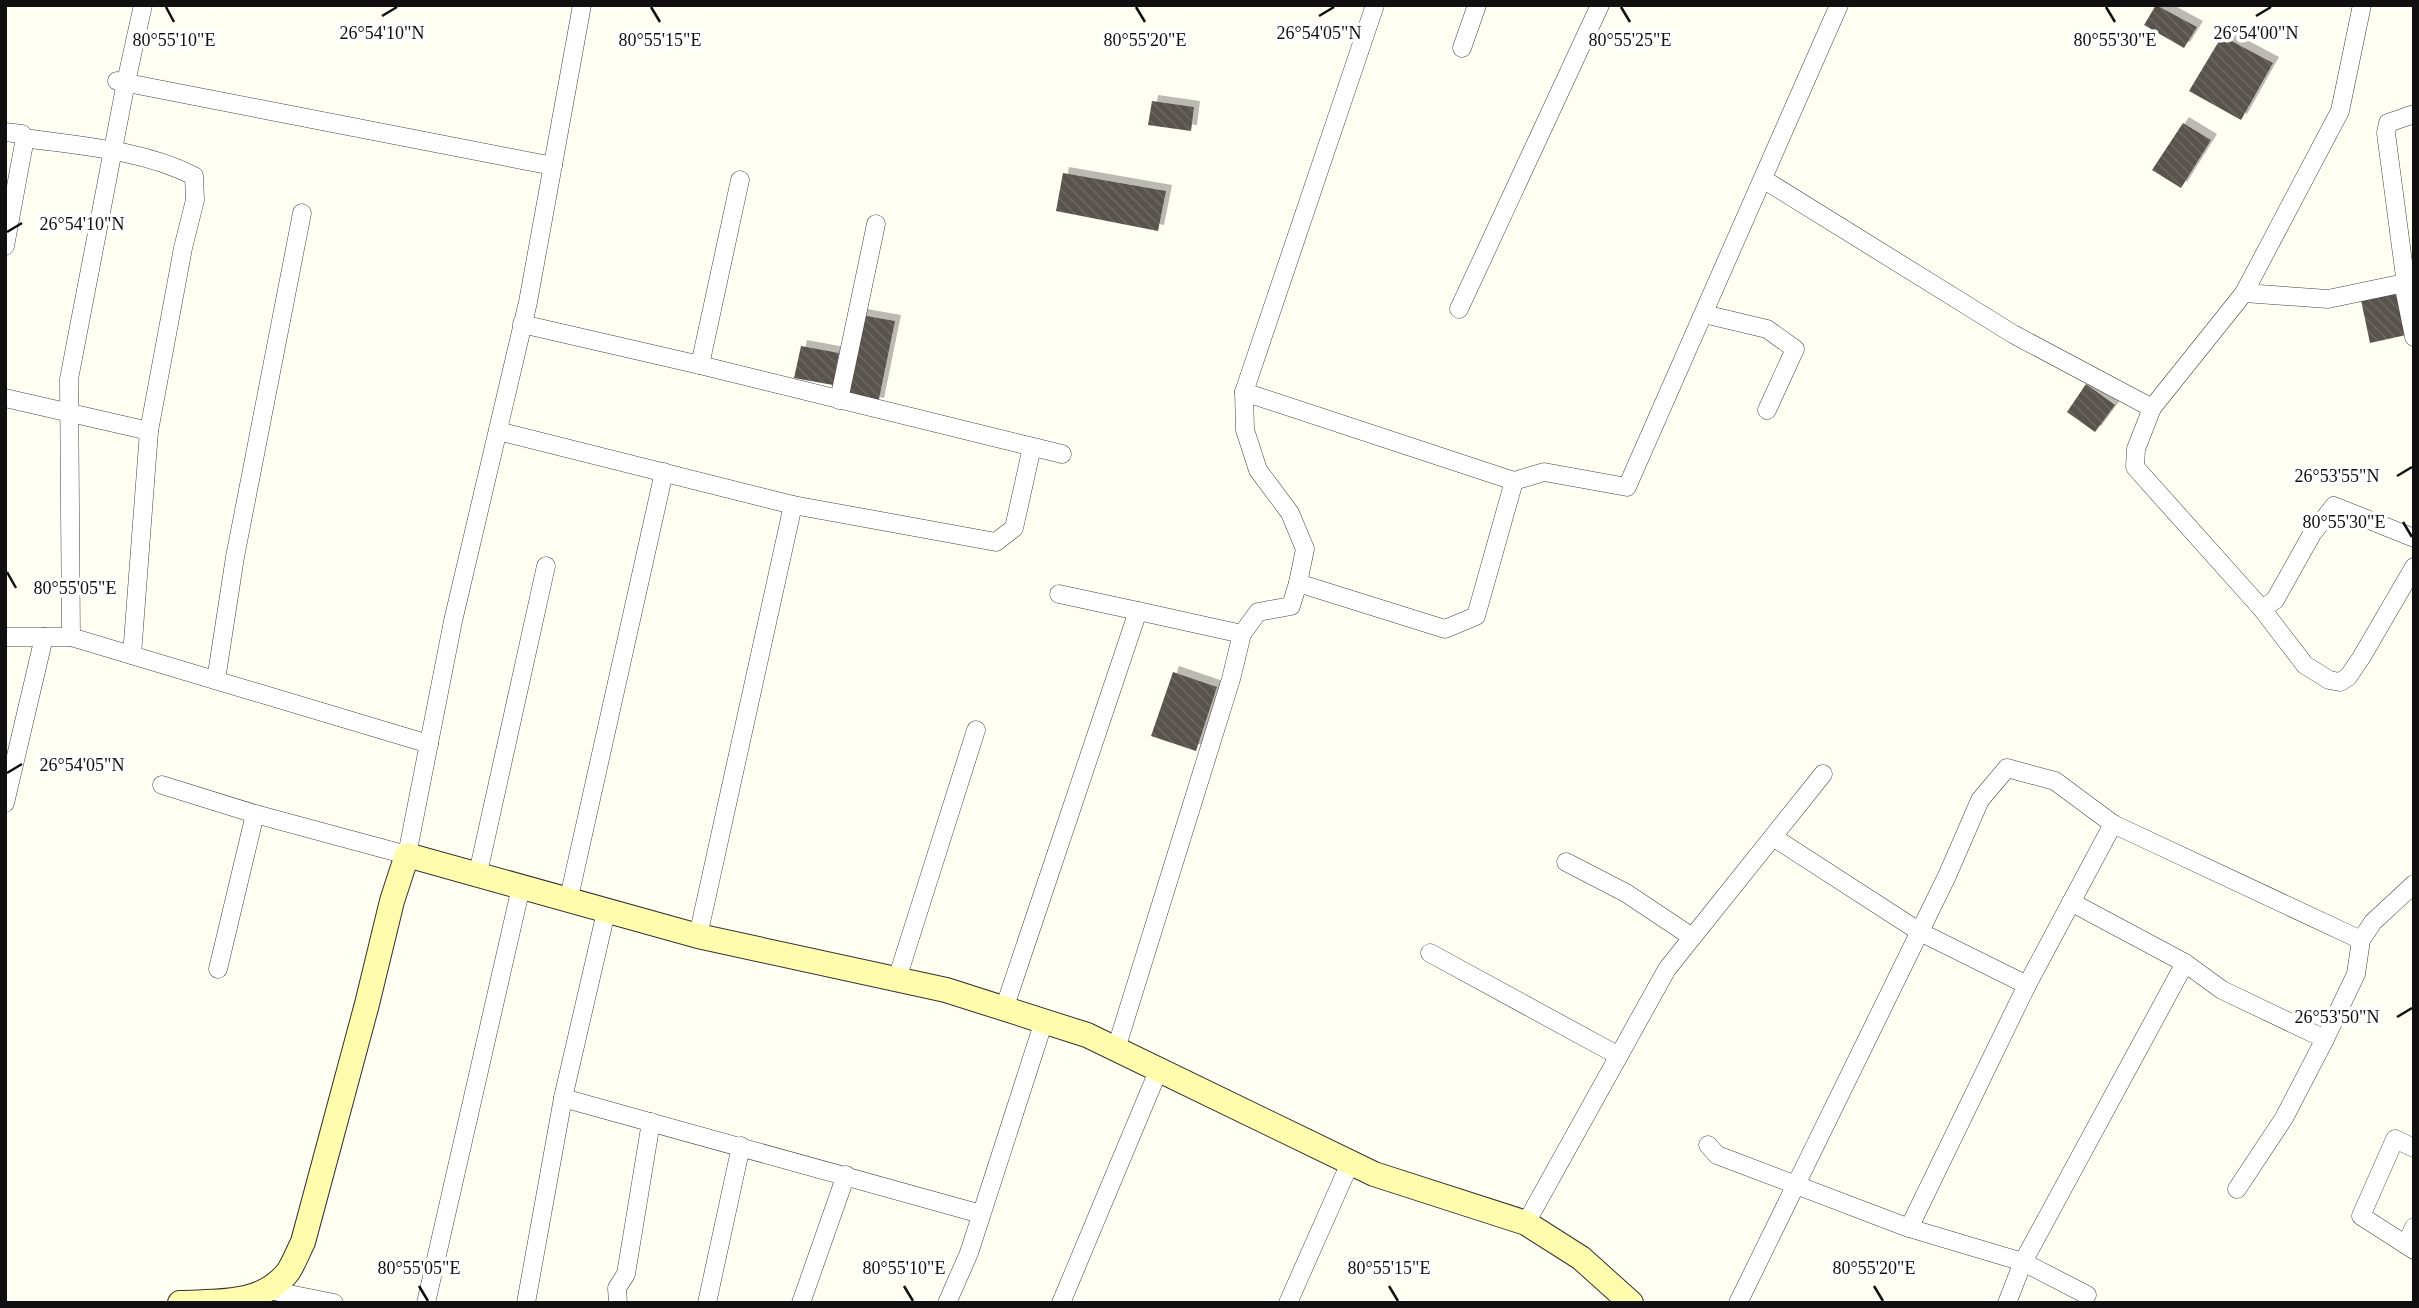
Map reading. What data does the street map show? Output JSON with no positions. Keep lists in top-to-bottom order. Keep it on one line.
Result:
{"coordinates":["26°54'10\"N","26°54'05\"N","26°54'00\"N","80°55'15\"E","80°55'25\"E","80°55'10\"E","80°55'20\"E","80°55'30\"E","26°53'55\"N","80°55'05\"E","26°53'50\"N"]}
